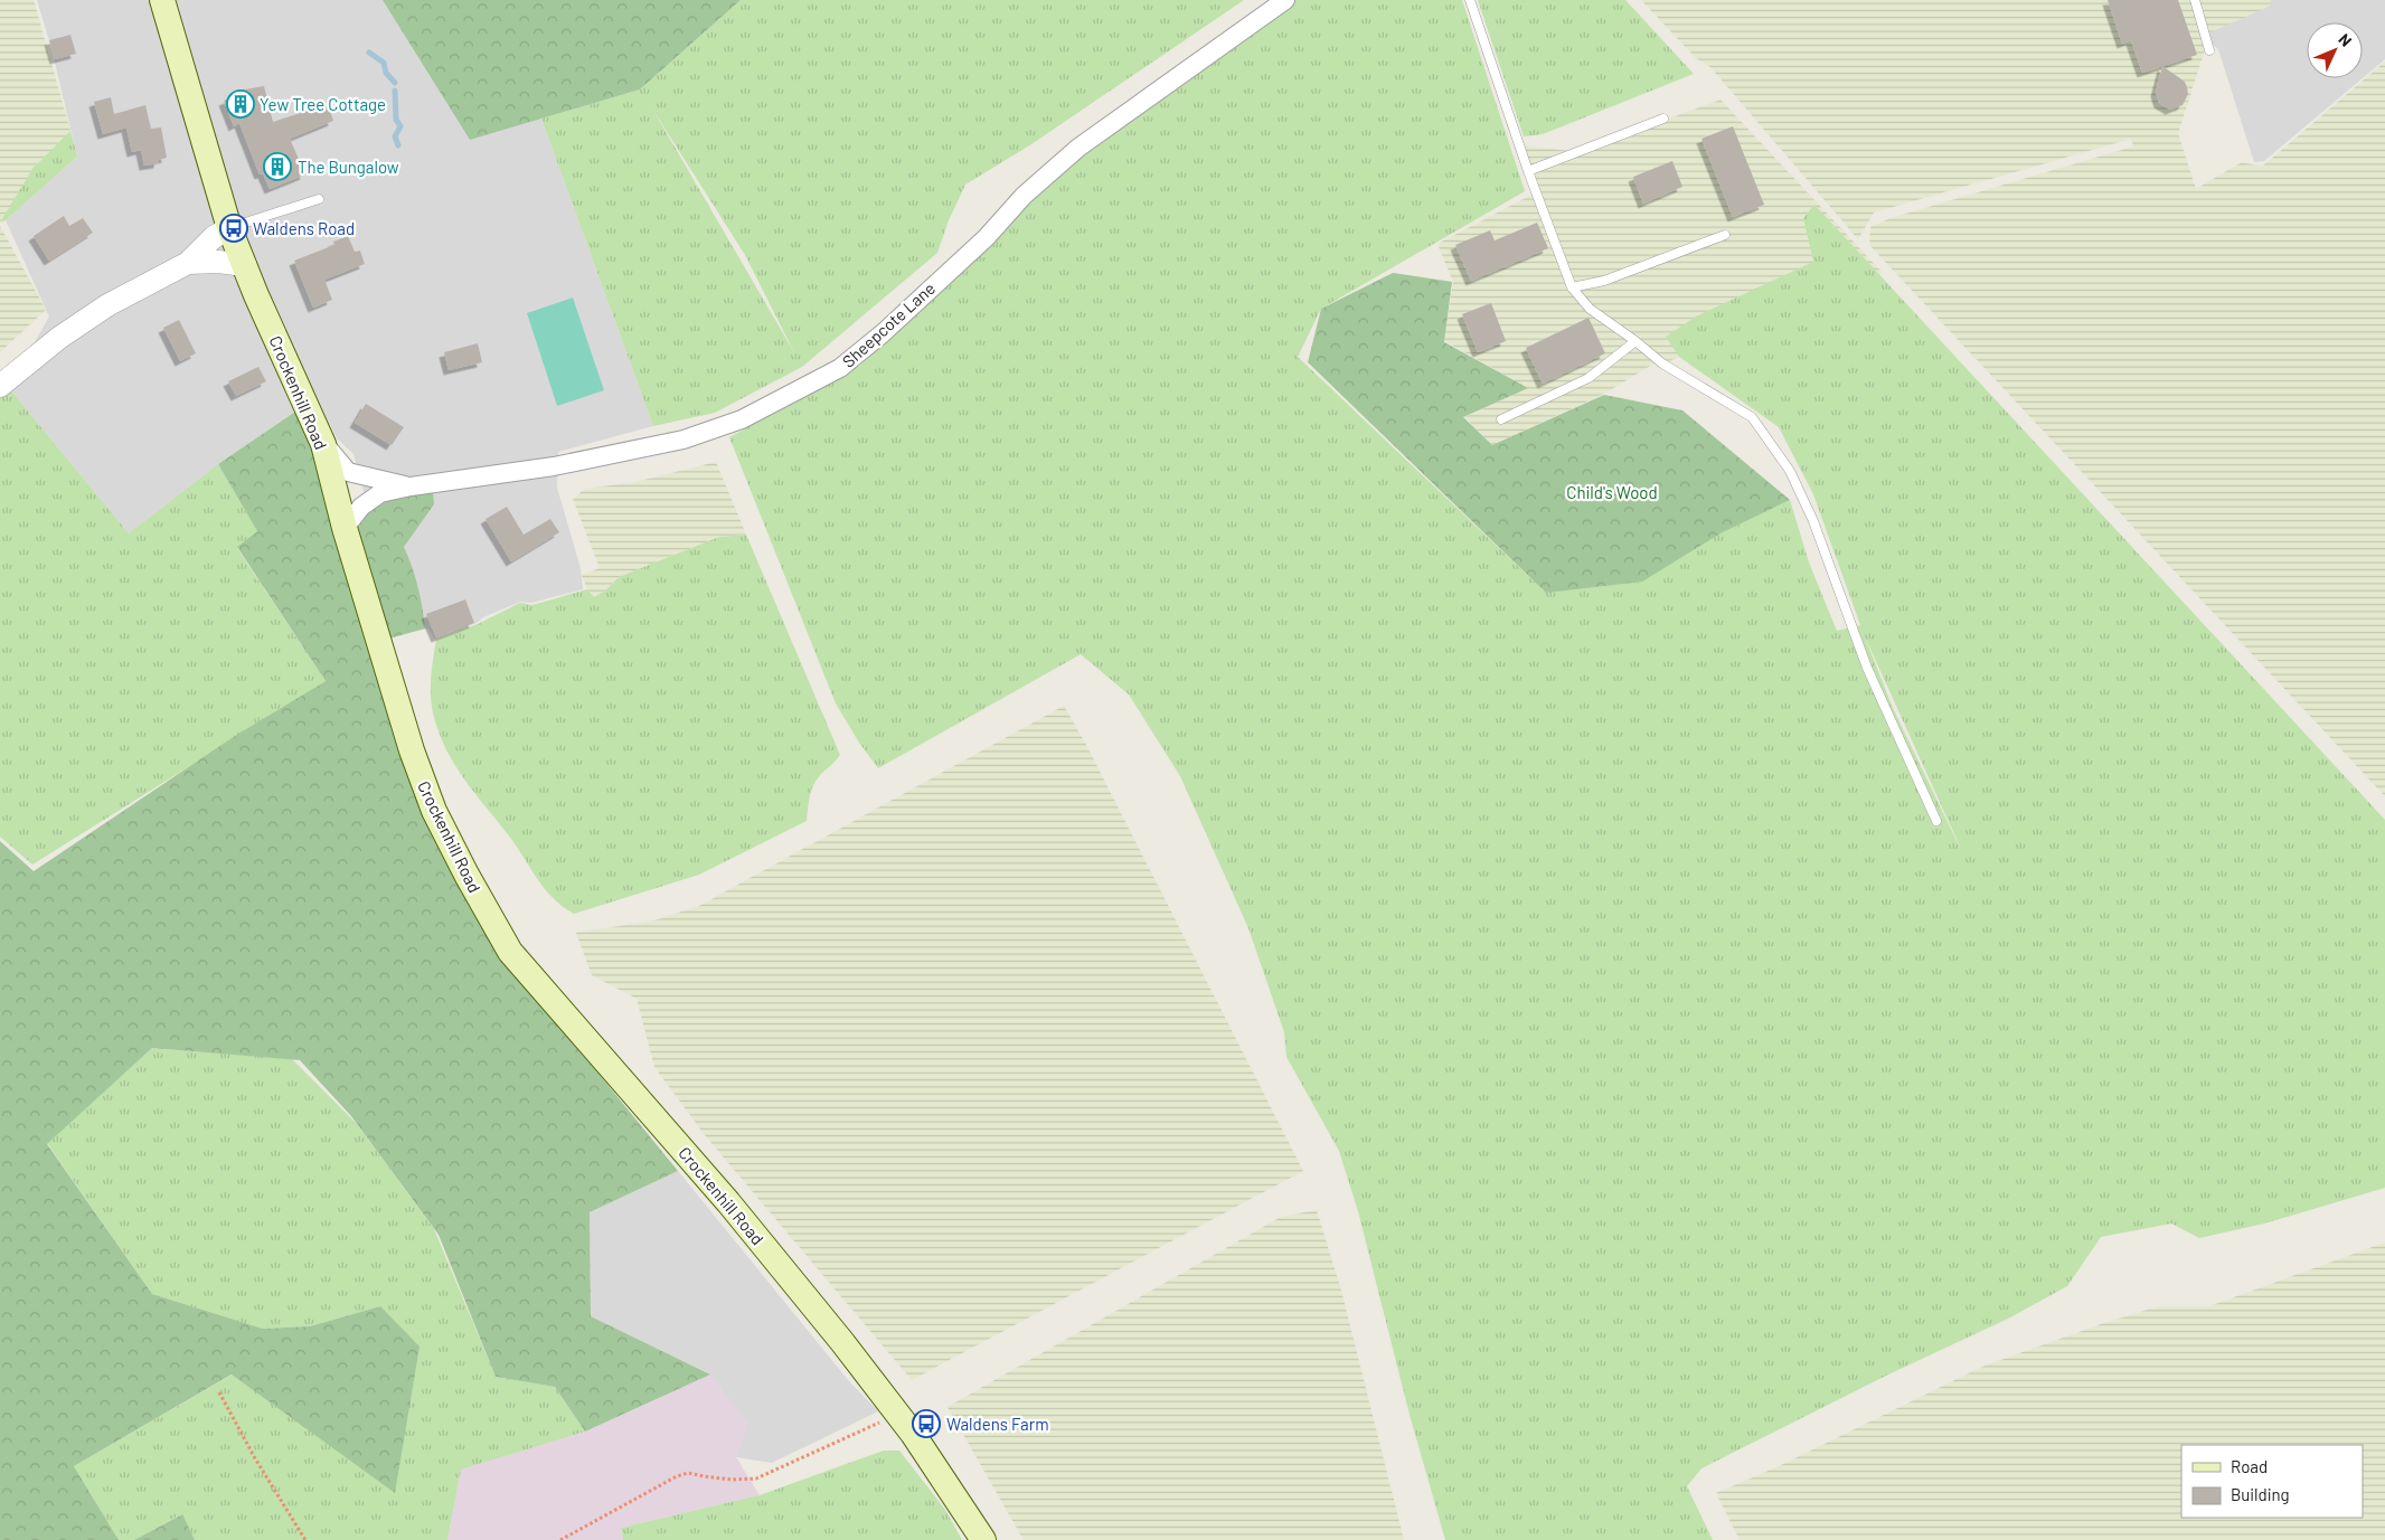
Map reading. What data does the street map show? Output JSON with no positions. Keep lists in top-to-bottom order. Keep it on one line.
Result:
{"streets":{"main road":["Crockenhill Road"],"street":["Sheepcote Lane"]},"crossings":[["Sheepcote Lane","Crockenhill Road"]],"parks":["Child's Wood"],"places":{"building":["Yew Tree Cottage","The Bungalow"],"bus stop":["Waldens Road","Waldens Farm"]},"legend":["Road","Building"],"north":"top right"}
